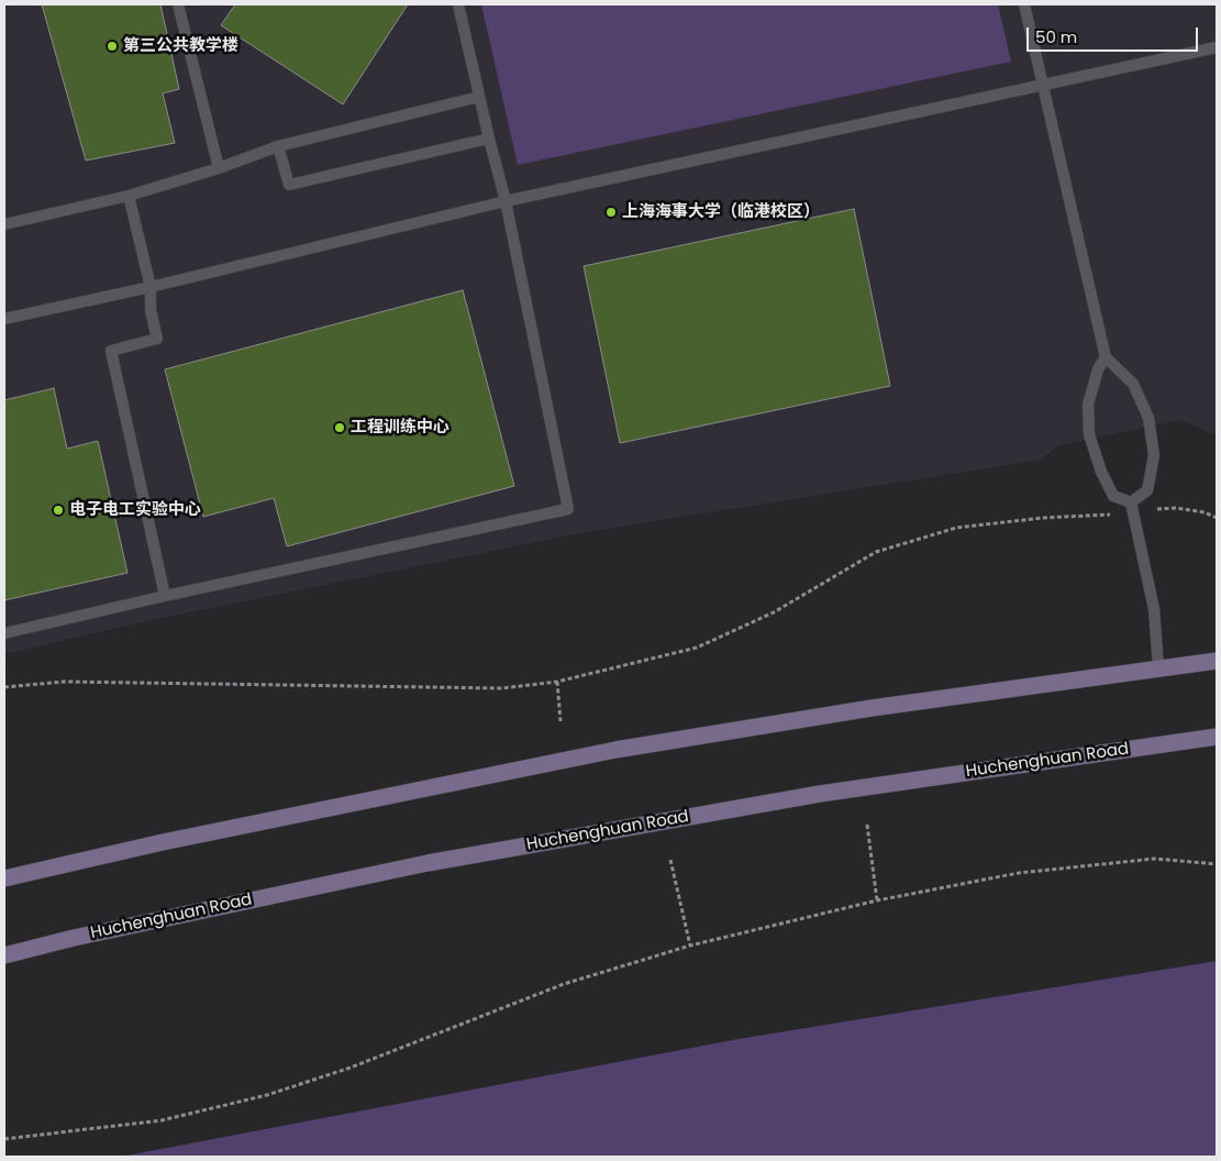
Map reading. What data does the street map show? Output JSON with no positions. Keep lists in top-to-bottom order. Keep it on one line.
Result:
{"streets":{"main road":["Huchenghuan Road"]},"places":["第三公共教学楼","上海海事大学（临港校区）","工程训练中心","电子电工实验中心"],"scale_bar":"50 m"}
